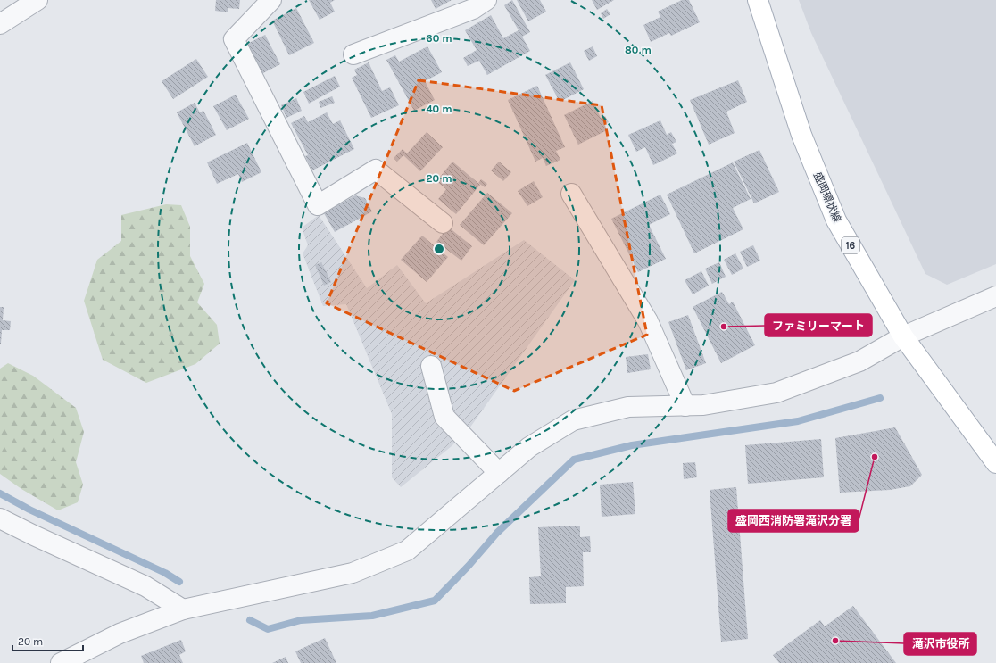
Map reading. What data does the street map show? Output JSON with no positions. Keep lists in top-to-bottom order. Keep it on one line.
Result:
{"streets":{"main road":["盛岡環状線","16"]},"places":["ファミリーマート","盛岡西消防署滝沢分署","滝沢市役所"],"scale_bar":"20 m","rings":["60 m","80 m","40 m","20 m"]}
